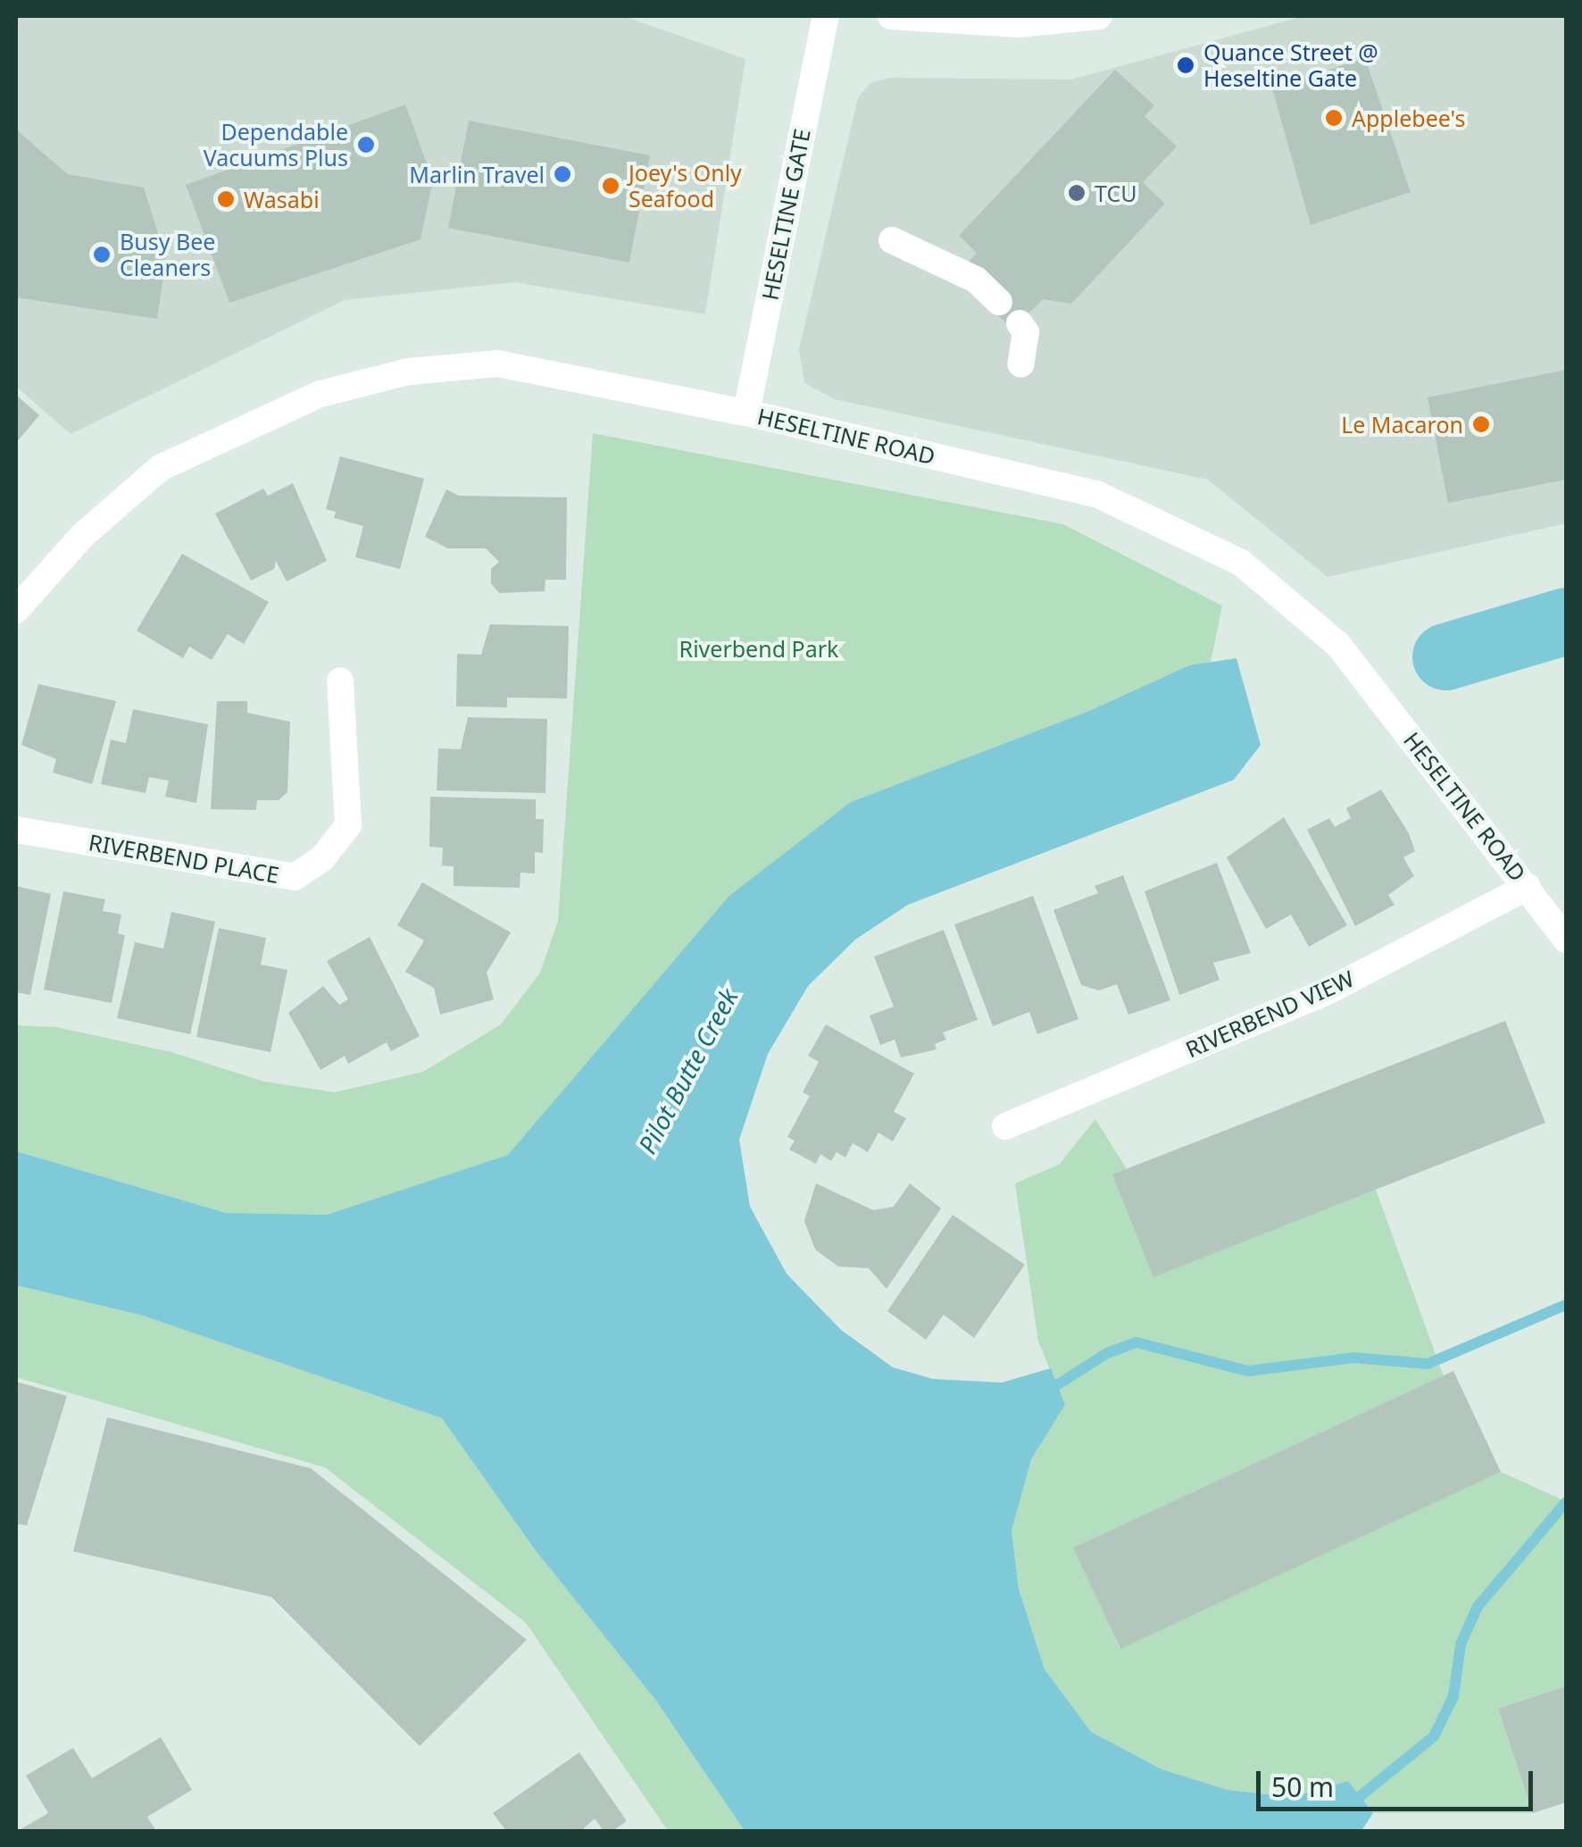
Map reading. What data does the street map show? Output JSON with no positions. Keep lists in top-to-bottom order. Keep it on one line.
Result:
{"streets":{"street":["HESELTINE GATE","HESELTINE ROAD","RIVERBEND PLACE","RIVERBEND VIEW"]},"crossings":[["HESELTINE GATE","HESELTINE ROAD"],["HESELTINE ROAD","RIVERBEND VIEW"]],"water":["Pilot Butte Creek"],"parks":["Riverbend Park"],"places":["Quance Street @ Heseltine Gate","Applebee's","Dependable Vacuums Plus","Marlin Travel","Joey's Only Seafood","TCU","Wasabi","Busy Bee Cleaners","Le Macaron"],"scale_bar":"50 m"}
